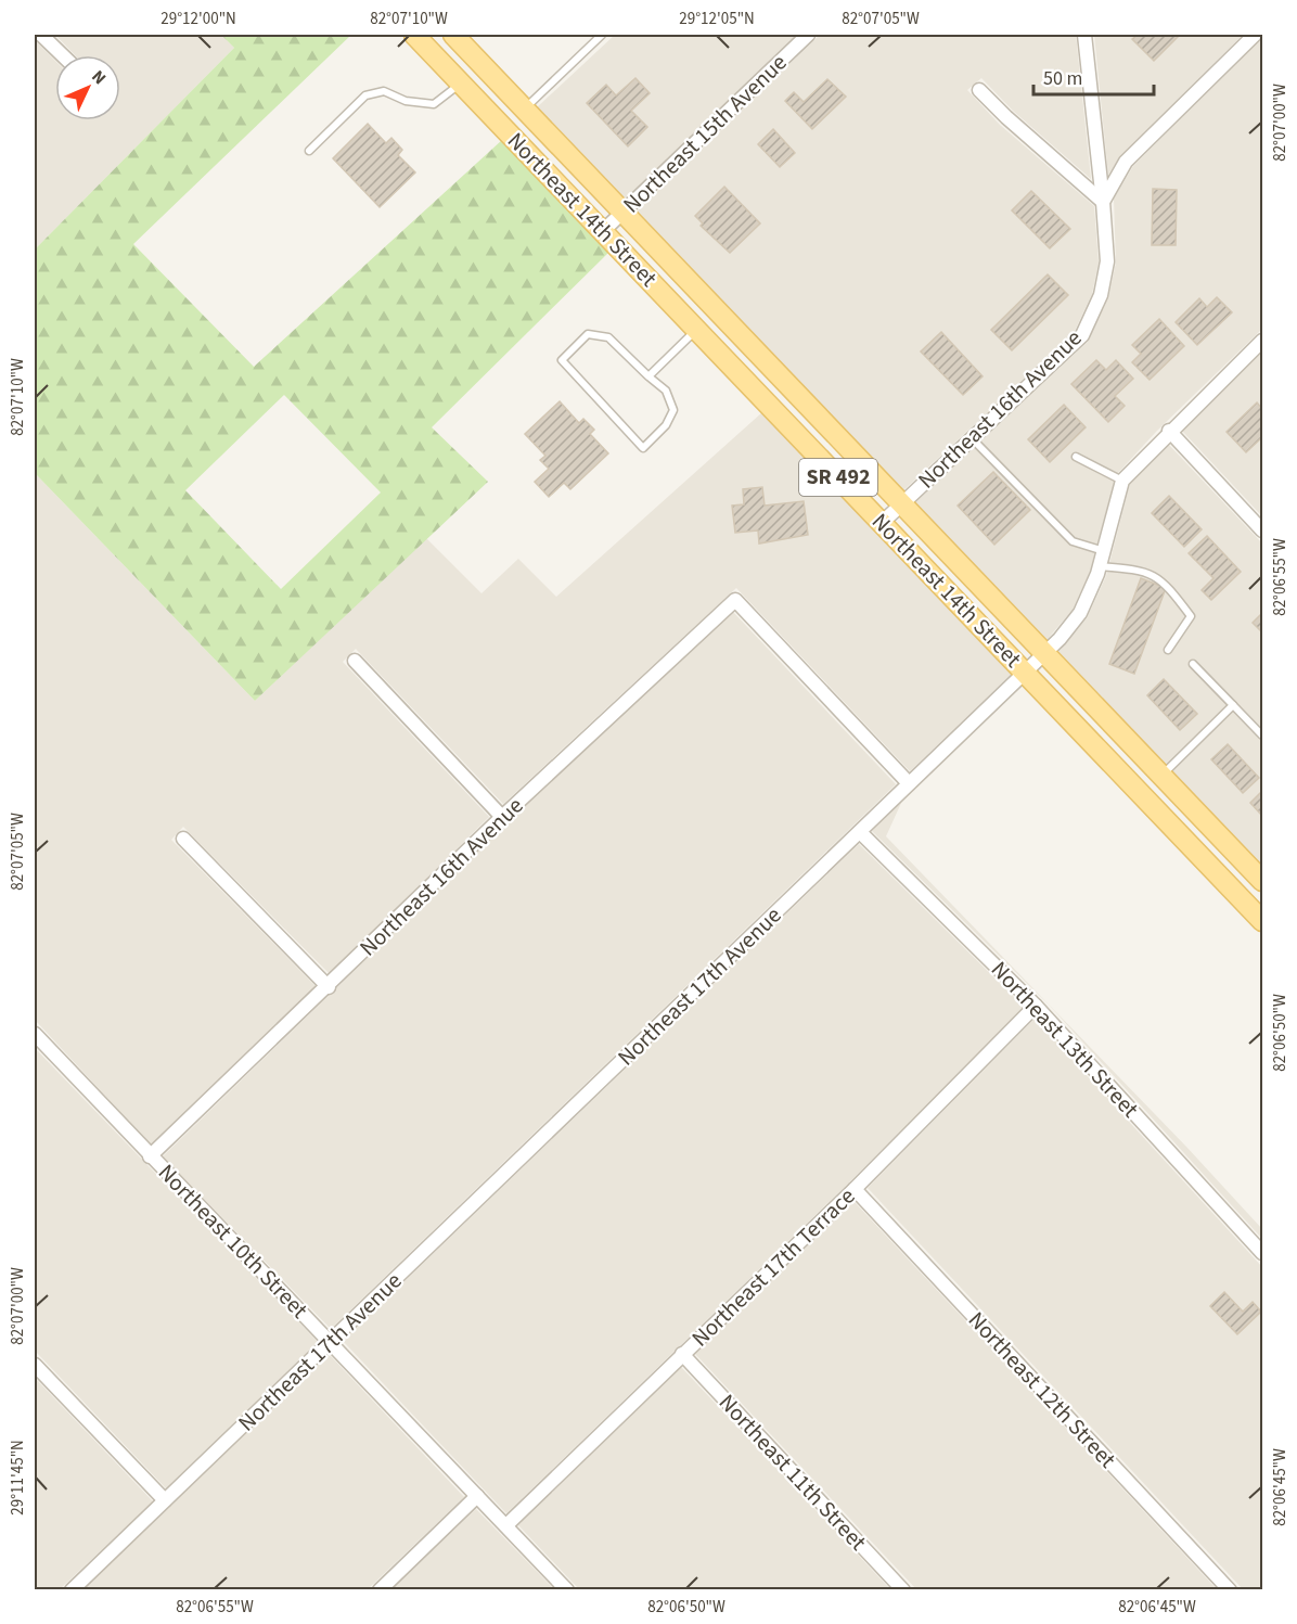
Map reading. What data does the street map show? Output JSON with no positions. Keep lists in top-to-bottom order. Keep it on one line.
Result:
{"streets":{"main road":["Northeast 14th Street","SR 492"],"street":["Northeast 15th Avenue","Northeast 16th Avenue","Northeast 17th Avenue","Northeast 13th Street","Northeast 10th Street","Northeast 17th Terrace","Northeast 12th Street","Northeast 11th Street"]},"crossings":[["Northeast 15th Avenue","Northeast 14th Street"],["Northeast 14th Street","Northeast 16th Avenue"],["Northeast 14th Street","Northeast 17th Avenue"],["Northeast 16th Avenue","Northeast 17th Avenue"],["Northeast 16th Avenue","Northeast 10th Street"],["Northeast 17th Avenue","Northeast 13th Street"],["Northeast 17th Avenue","Northeast 10th Street"],["Northeast 13th Street","Northeast 17th Terrace"],["Northeast 10th Street","Northeast 17th Terrace"],["Northeast 17th Terrace","Northeast 12th Street"],["Northeast 17th Terrace","Northeast 11th Street"]],"scale_bar":"50 m","north":"top right","coordinates":["29°12'00\"N","82°07'10\"W","29°12'05\"N","82°07'05\"W","82°07'00\"W","82°06'55\"W","82°06'50\"W","29°11'45\"N","82°06'45\"W"]}
